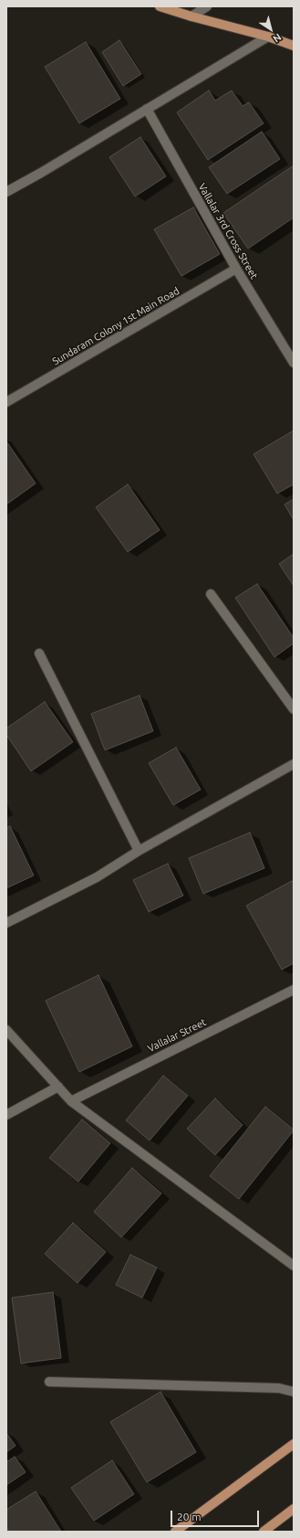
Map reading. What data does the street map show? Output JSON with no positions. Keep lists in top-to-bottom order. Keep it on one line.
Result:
{"streets":{"street":["Vallalar 3rd Cross Street","Sundaram Colony 1st Main Road","Vallalar Street"]},"crossings":[["Vallalar 3rd Cross Street","Sundaram Colony 1st Main Road"]],"scale_bar":"20 m","north":"bottom right"}
